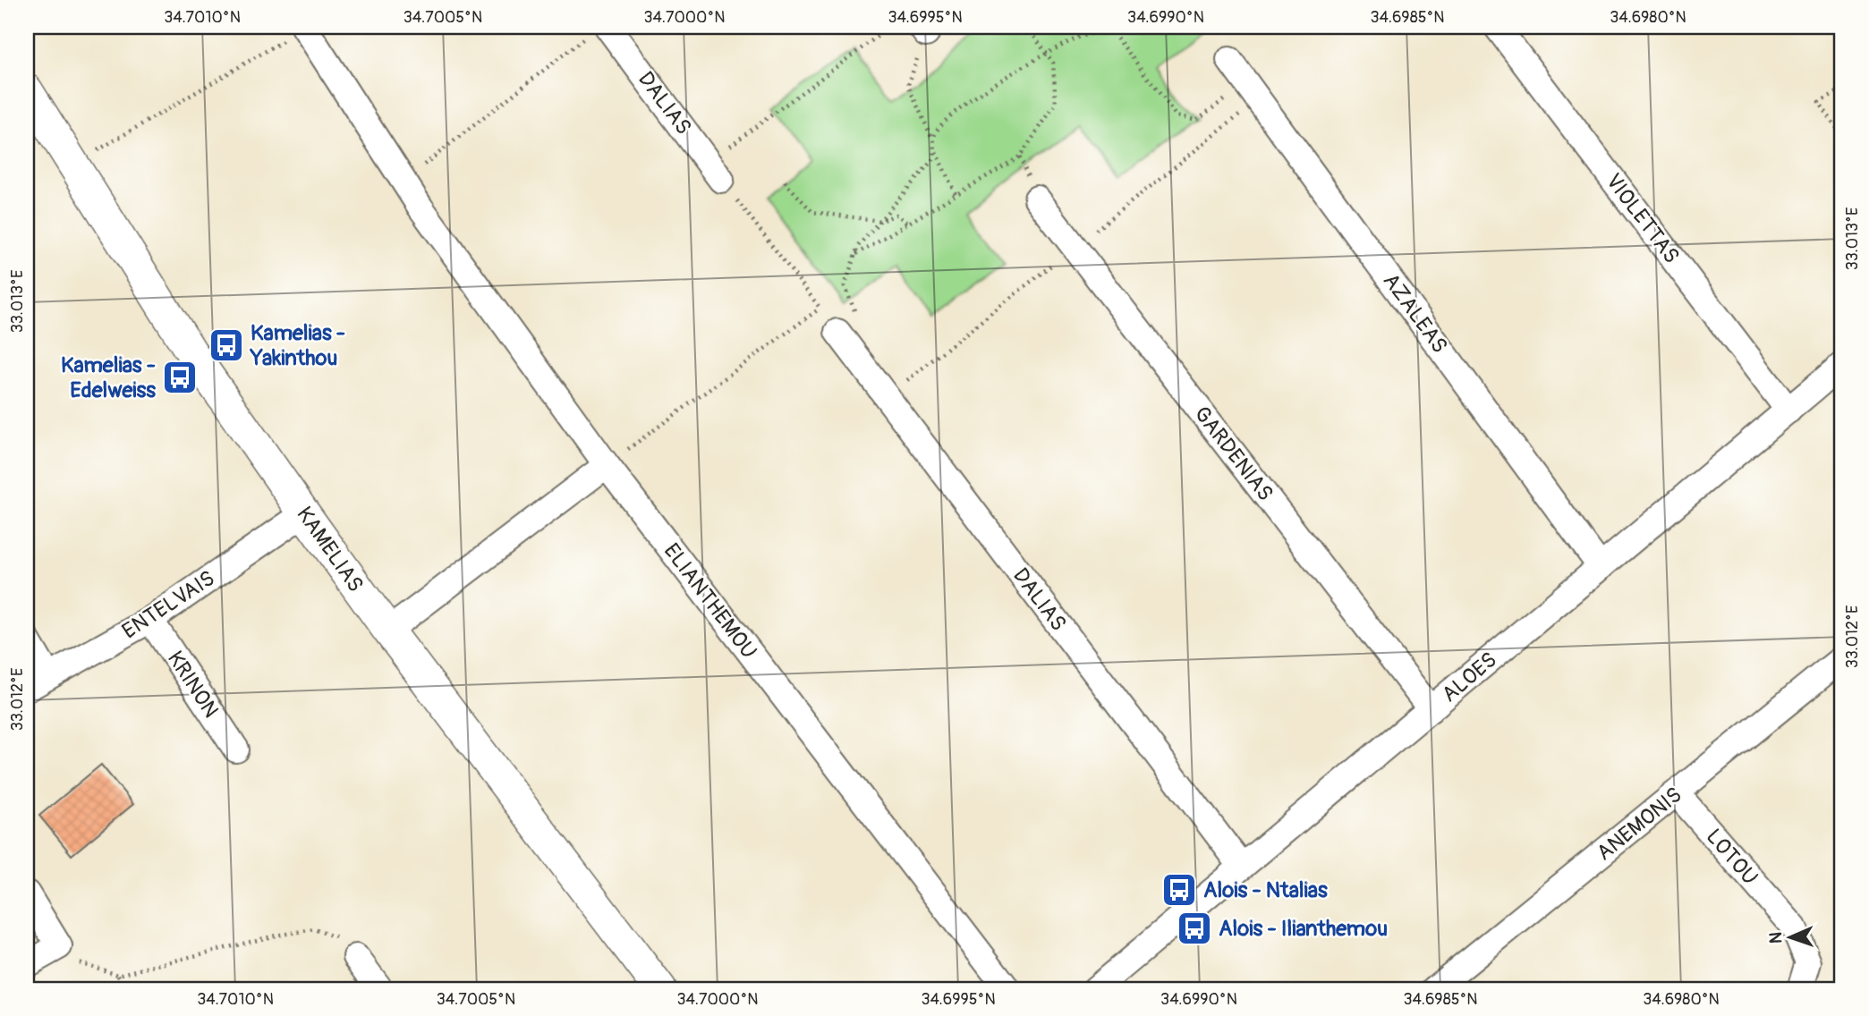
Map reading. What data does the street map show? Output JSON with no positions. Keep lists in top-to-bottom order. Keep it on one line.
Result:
{"streets":{"street":["DALIAS","VIOLETTAS","AZALEAS","GARDENIAS","KAMELIAS","ELIANTHEMOU","ENTELVAIS","ALOES","KRINON","ANEMONIS","LOTOU"]},"crossings":[["DALIAS","ALOES"],["VIOLETTAS","ALOES"],["AZALEAS","ALOES"],["GARDENIAS","ALOES"],["KAMELIAS","ENTELVAIS"],["ENTELVAIS","KRINON"],["ANEMONIS","LOTOU"]],"places":{"bus stop":["Kamelias - Yakinthou","Kamelias - Edelweiss","Alois - Ntalias","Alois - Ilianthemou"]},"north":"left","coordinates":["34.7010°N","34.7005°N","34.7000°N","34.6995°N","34.6990°N","34.6985°N","34.6980°N","33.013°E","33.012°E"]}
